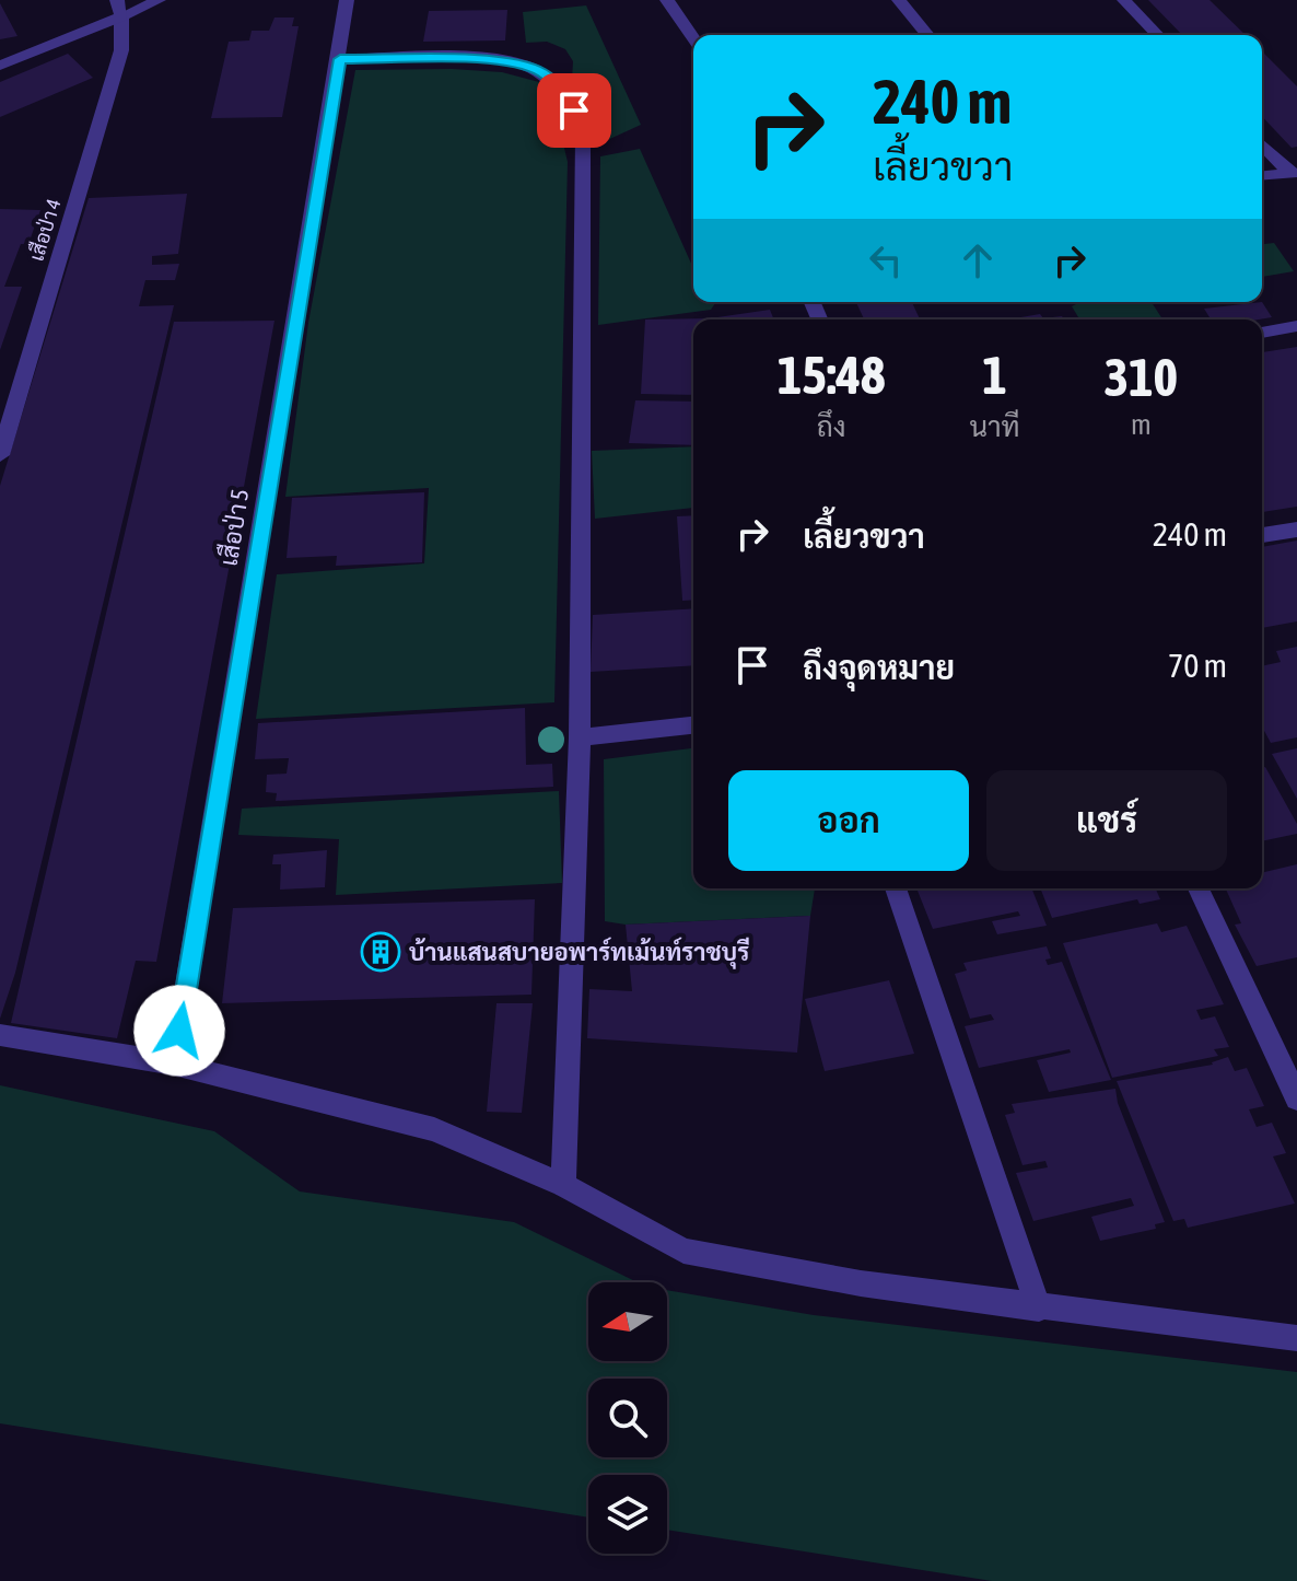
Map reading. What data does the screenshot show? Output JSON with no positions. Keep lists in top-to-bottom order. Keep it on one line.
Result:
{"streets":{"street":["เสือป่า 4","เสือป่า 5"]},"places":{"building":["บ้านแสนสบายอพาร์ทเม้นท์ราชบุรี"]},"north":"left","page":{"turn":["240 m","เลี้ยวขวา"],"eta":["15:48","ถึง","1","นาที","310","m"],"list":[{"name":"เลี้ยวขวา","value":"240 m"},{"name":"ถึงจุดหมาย","value":"70 m"}],"buttons":["ออก","แชร์"]}}
